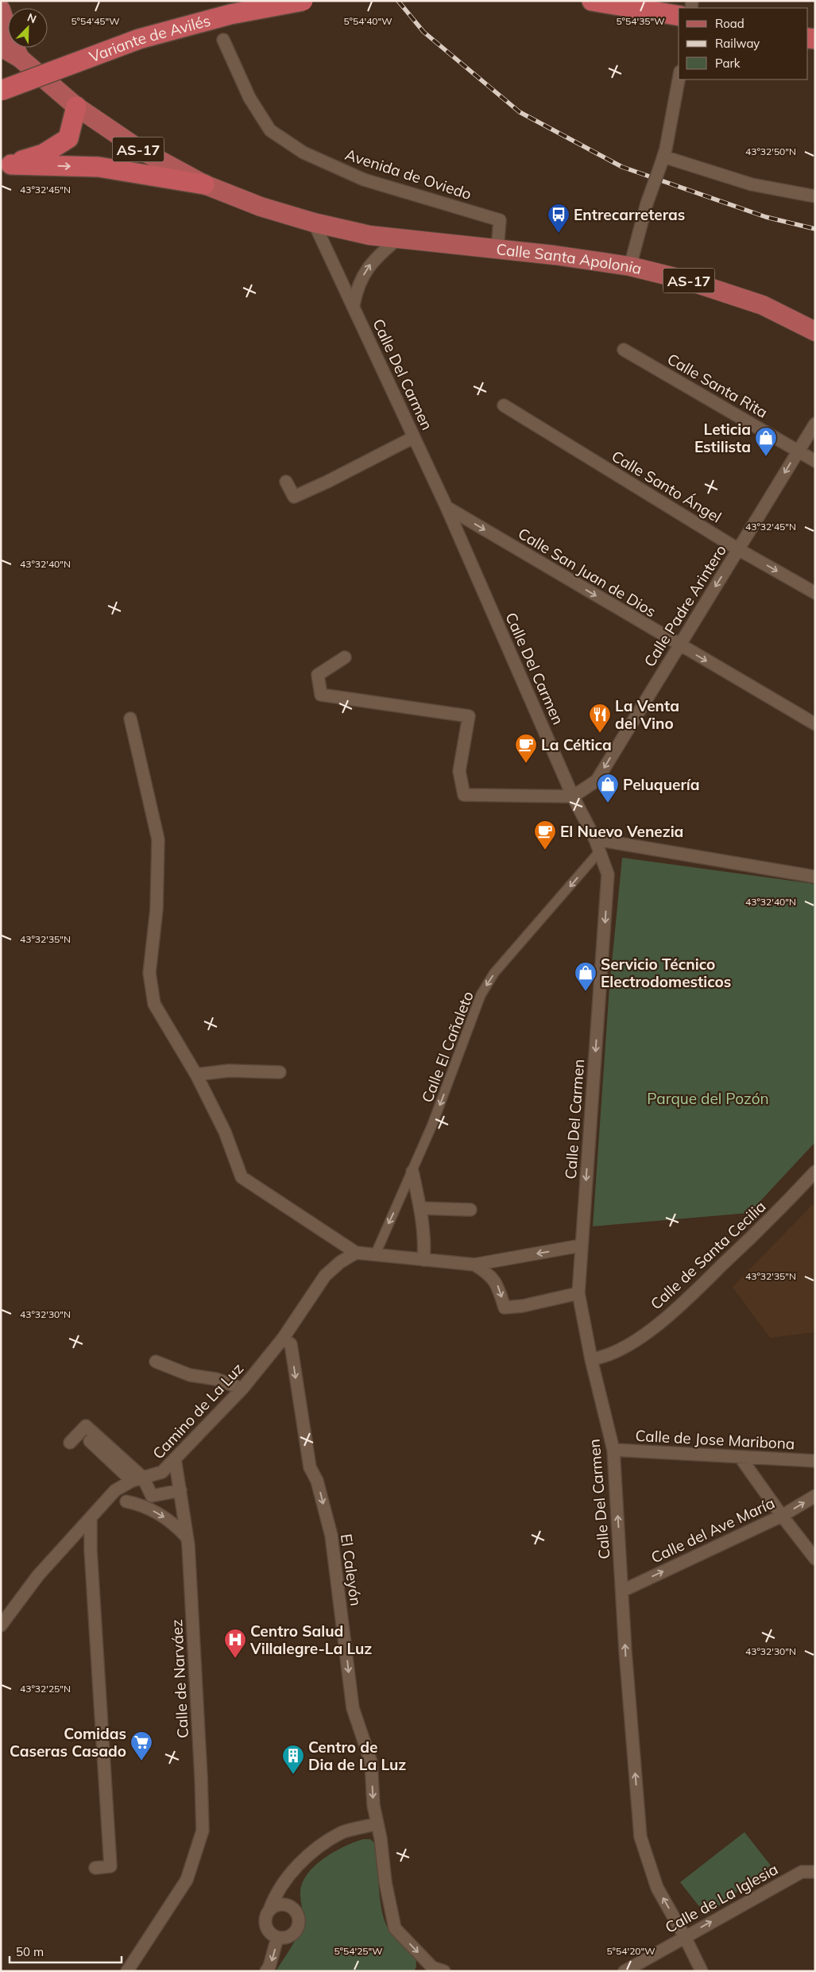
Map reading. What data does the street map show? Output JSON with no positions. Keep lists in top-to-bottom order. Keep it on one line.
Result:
{"streets":{"highway":["Variante de Avilés"],"main road":["AS-17","Calle Santa Apolonia"],"street":["Avenida de Oviedo","Calle Del Carmen","Calle Santa Rita","Calle Santo Ángel","Calle San Juan de Dios","Calle Padre Arintero","Calle El Cañaleto","Calle de Santa Cecilia","Camino de La Luz","Calle de Jose Maribona","Calle del Ave María","El Caleyón","Calle de Narváez","Calle de La Iglesia"]},"crossings":[["AS-17","Calle Santa Apolonia"],["AS-17","Calle Del Carmen"],["Avenida de Oviedo","Calle Santa Apolonia"],["Calle Santa Apolonia","Calle Del Carmen"],["Calle Del Carmen","Calle San Juan de Dios"],["Calle Del Carmen","Calle Padre Arintero"],["Calle Del Carmen","Calle El Cañaleto"],["Calle Del Carmen","Calle de Santa Cecilia"],["Calle Del Carmen","Calle de Jose Maribona"],["Calle Del Carmen","Calle del Ave María"],["Calle Del Carmen","Calle de La Iglesia"],["Calle Santa Rita","Calle Padre Arintero"],["Calle Santo Ángel","Calle Padre Arintero"],["Calle San Juan de Dios","Calle Padre Arintero"],["Camino de La Luz","El Caleyón"],["Camino de La Luz","Calle de Narváez"]],"one_way":["Calle San Juan de Dios","Calle Padre Arintero","Calle El Cañaleto","Calle del Ave María","El Caleyón","Calle de La Iglesia"],"parks":["Parque del Pozón"],"places":{"bus stop":["Entrecarreteras"],"shop":["Leticia Estilista","Peluquería","Servicio Técnico Electrodomesticos"],"restaurant":["La Venta del Vino"],"cafe":["La Céltica","El Nuevo Venezia"],"hospital":["Centro Salud Villalegre-La Luz"],"supermarket":["Comidas Caseras Casado"],"building":["Centro de Dia de La Luz"]},"legend":["Road","Railway","Park"],"scale_bar":"50 m","north":"top right","coordinates":["5°54'45\"W","5°54'40\"W","5°54'35\"W","43°32'50\"N","43°32'45\"N","43°32'40\"N","43°32'35\"N","43°32'30\"N","43°32'25\"N","5°54'25\"W","5°54'20\"W"]}
